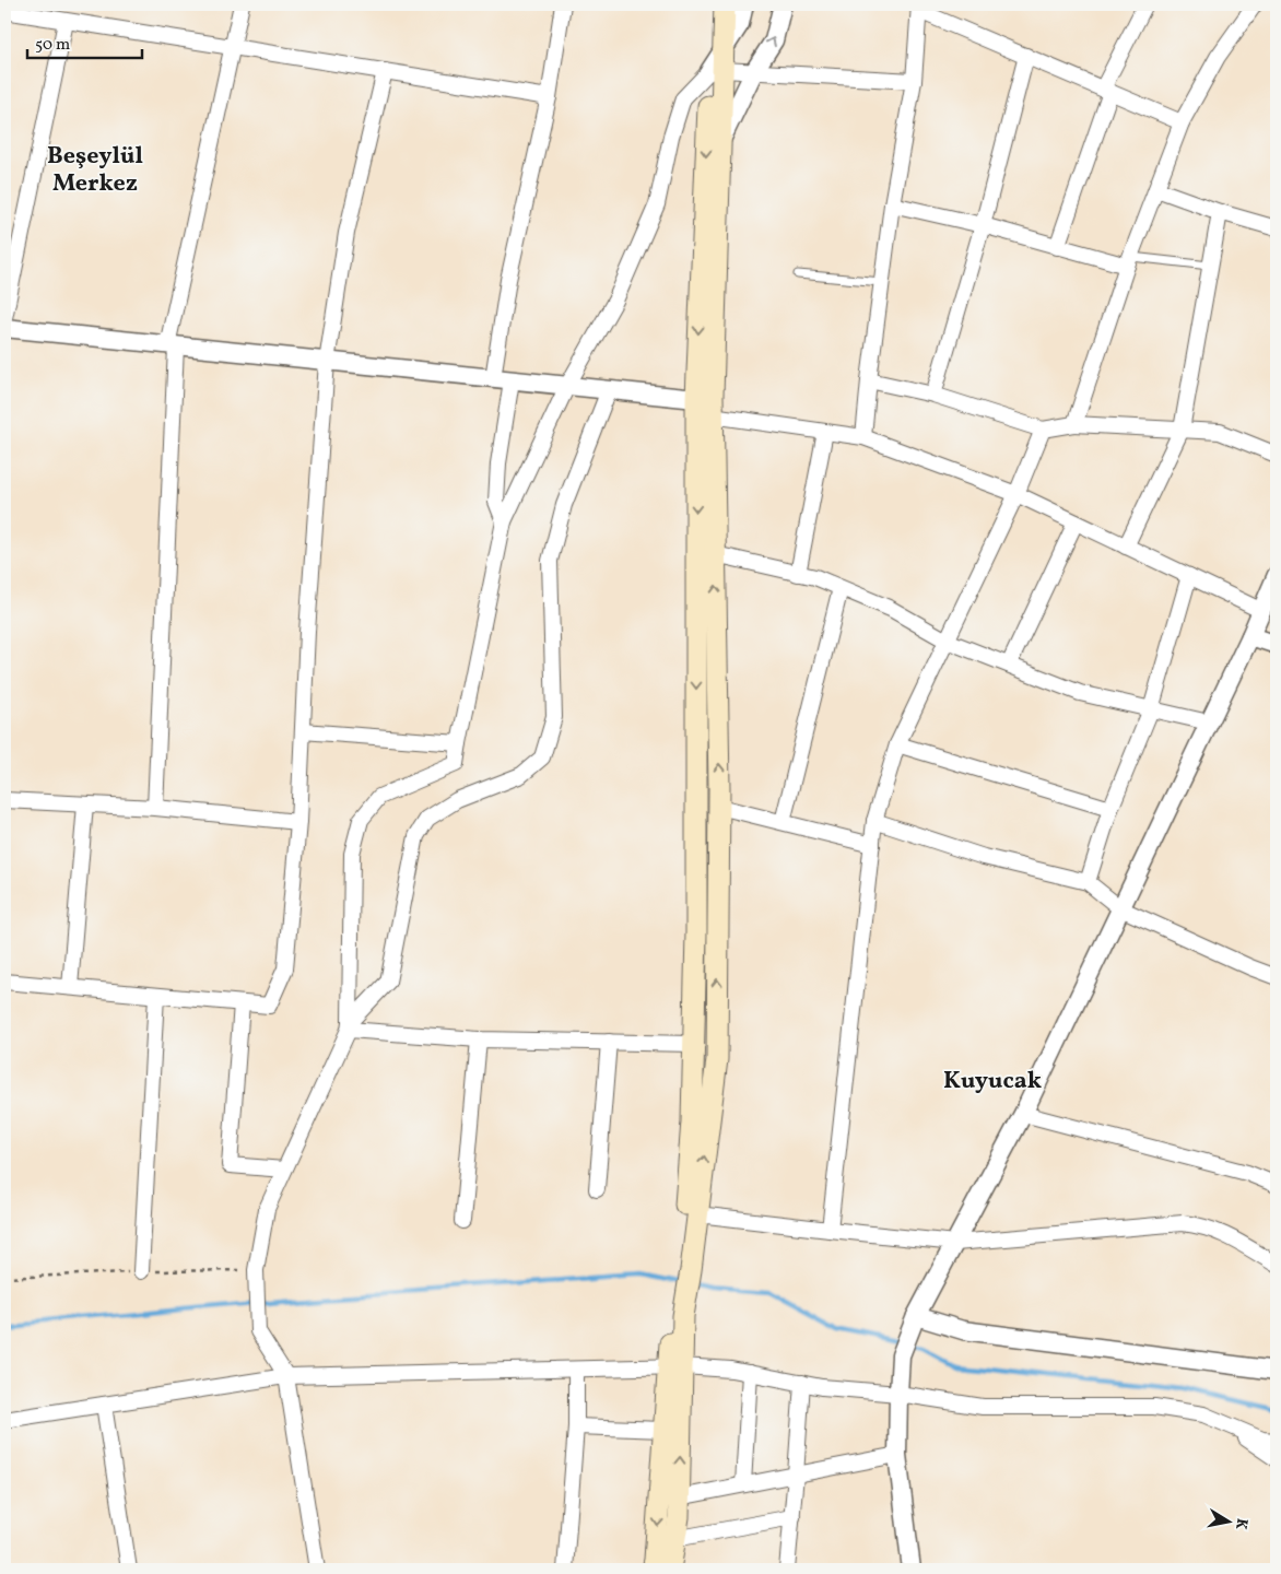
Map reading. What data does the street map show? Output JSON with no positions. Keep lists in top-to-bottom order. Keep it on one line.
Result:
{"districts":["Beşeylül Merkez","Kuyucak"],"scale_bar":"50 m","north":"right"}
